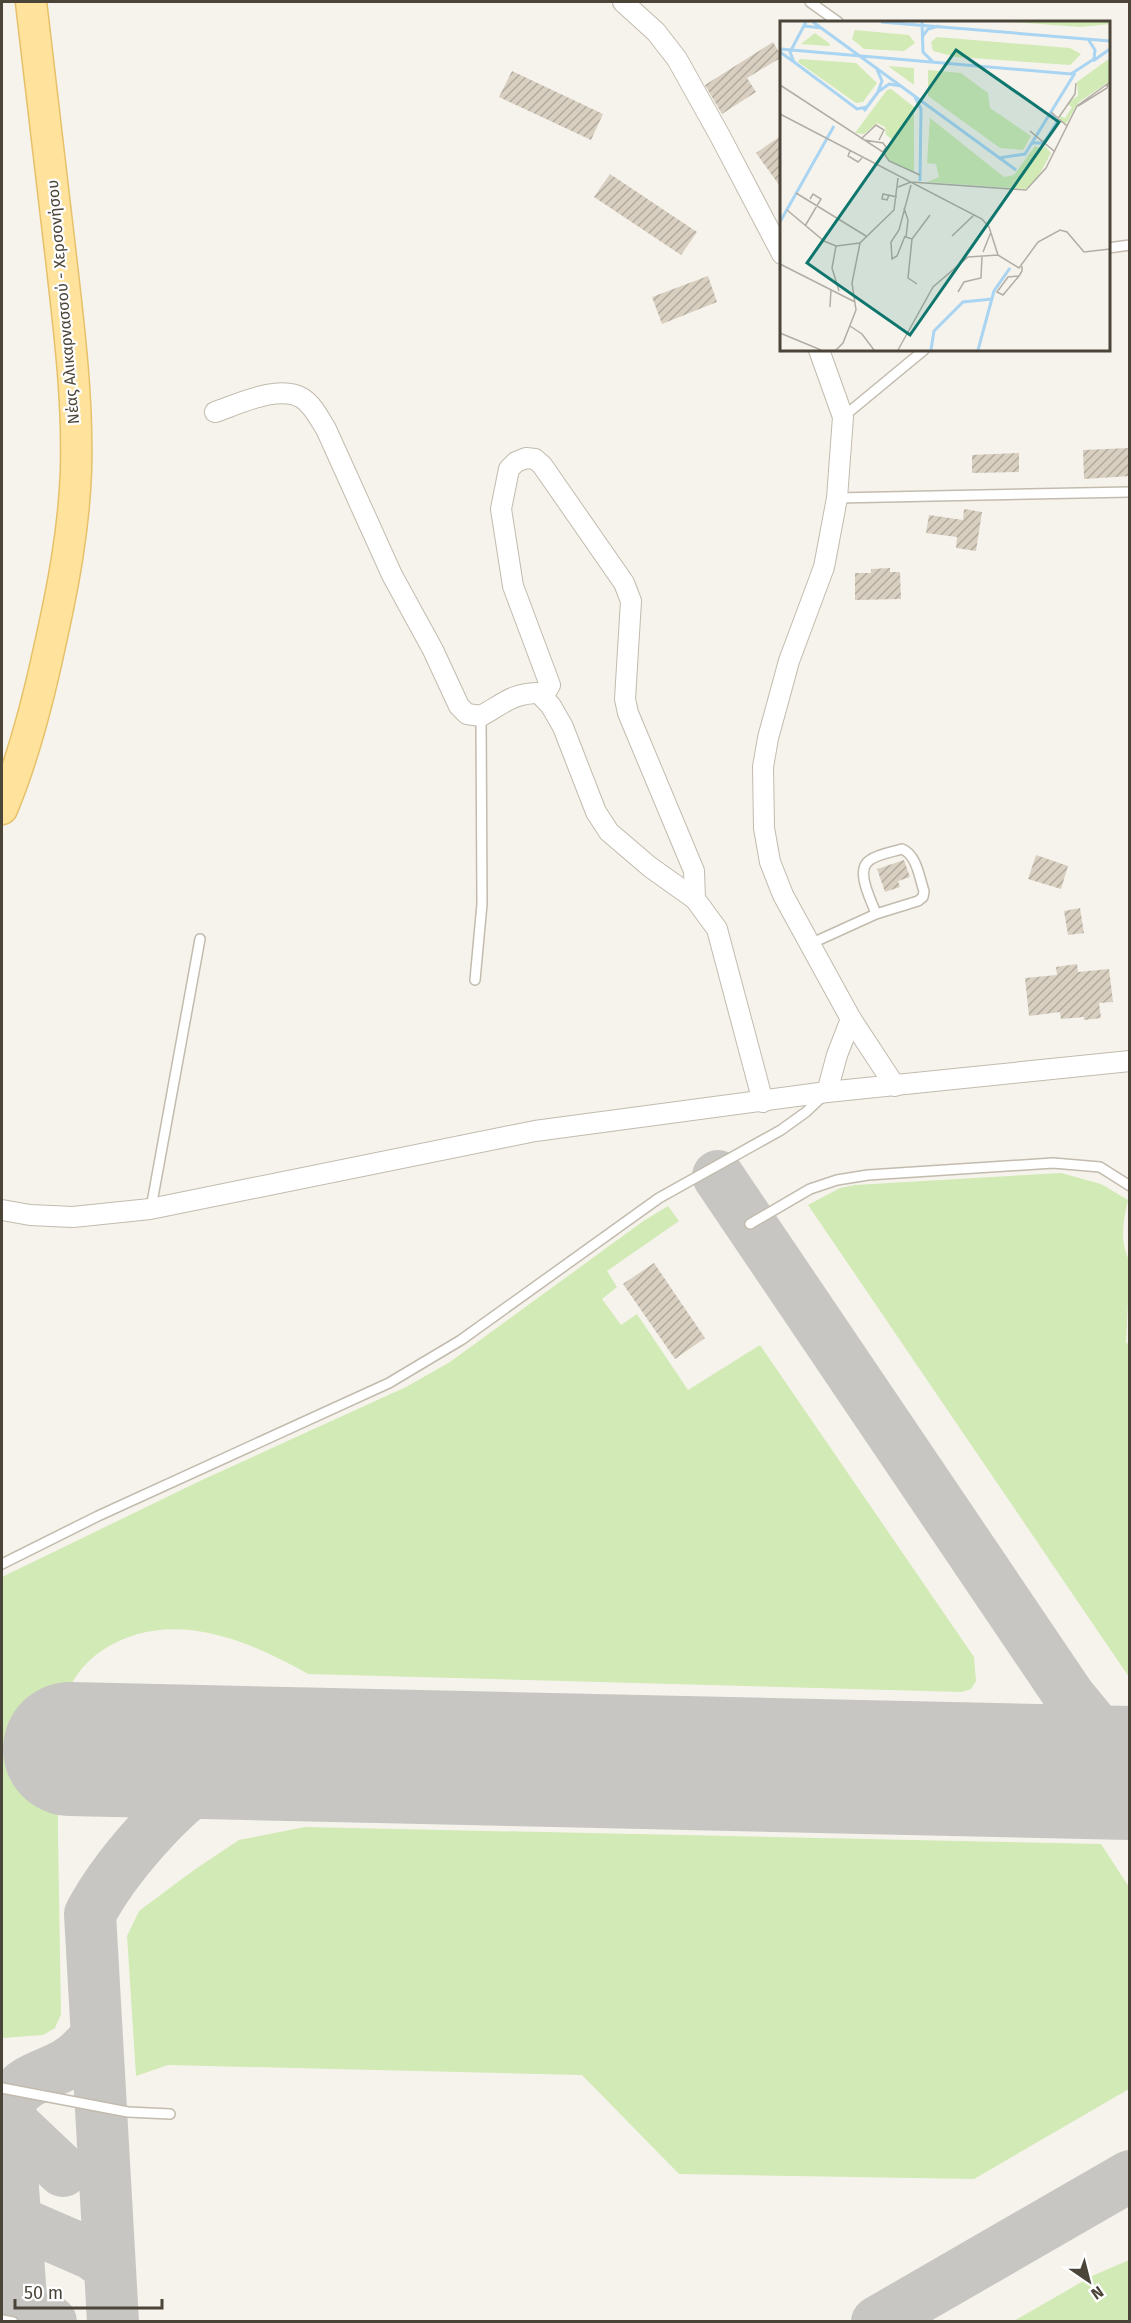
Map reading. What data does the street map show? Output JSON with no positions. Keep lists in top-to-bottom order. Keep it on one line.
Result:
{"streets":{"main road":["Νέας Αλικαρνασσού - Χερσονήσου"]},"scale_bar":"50 m","north":"bottom right"}
